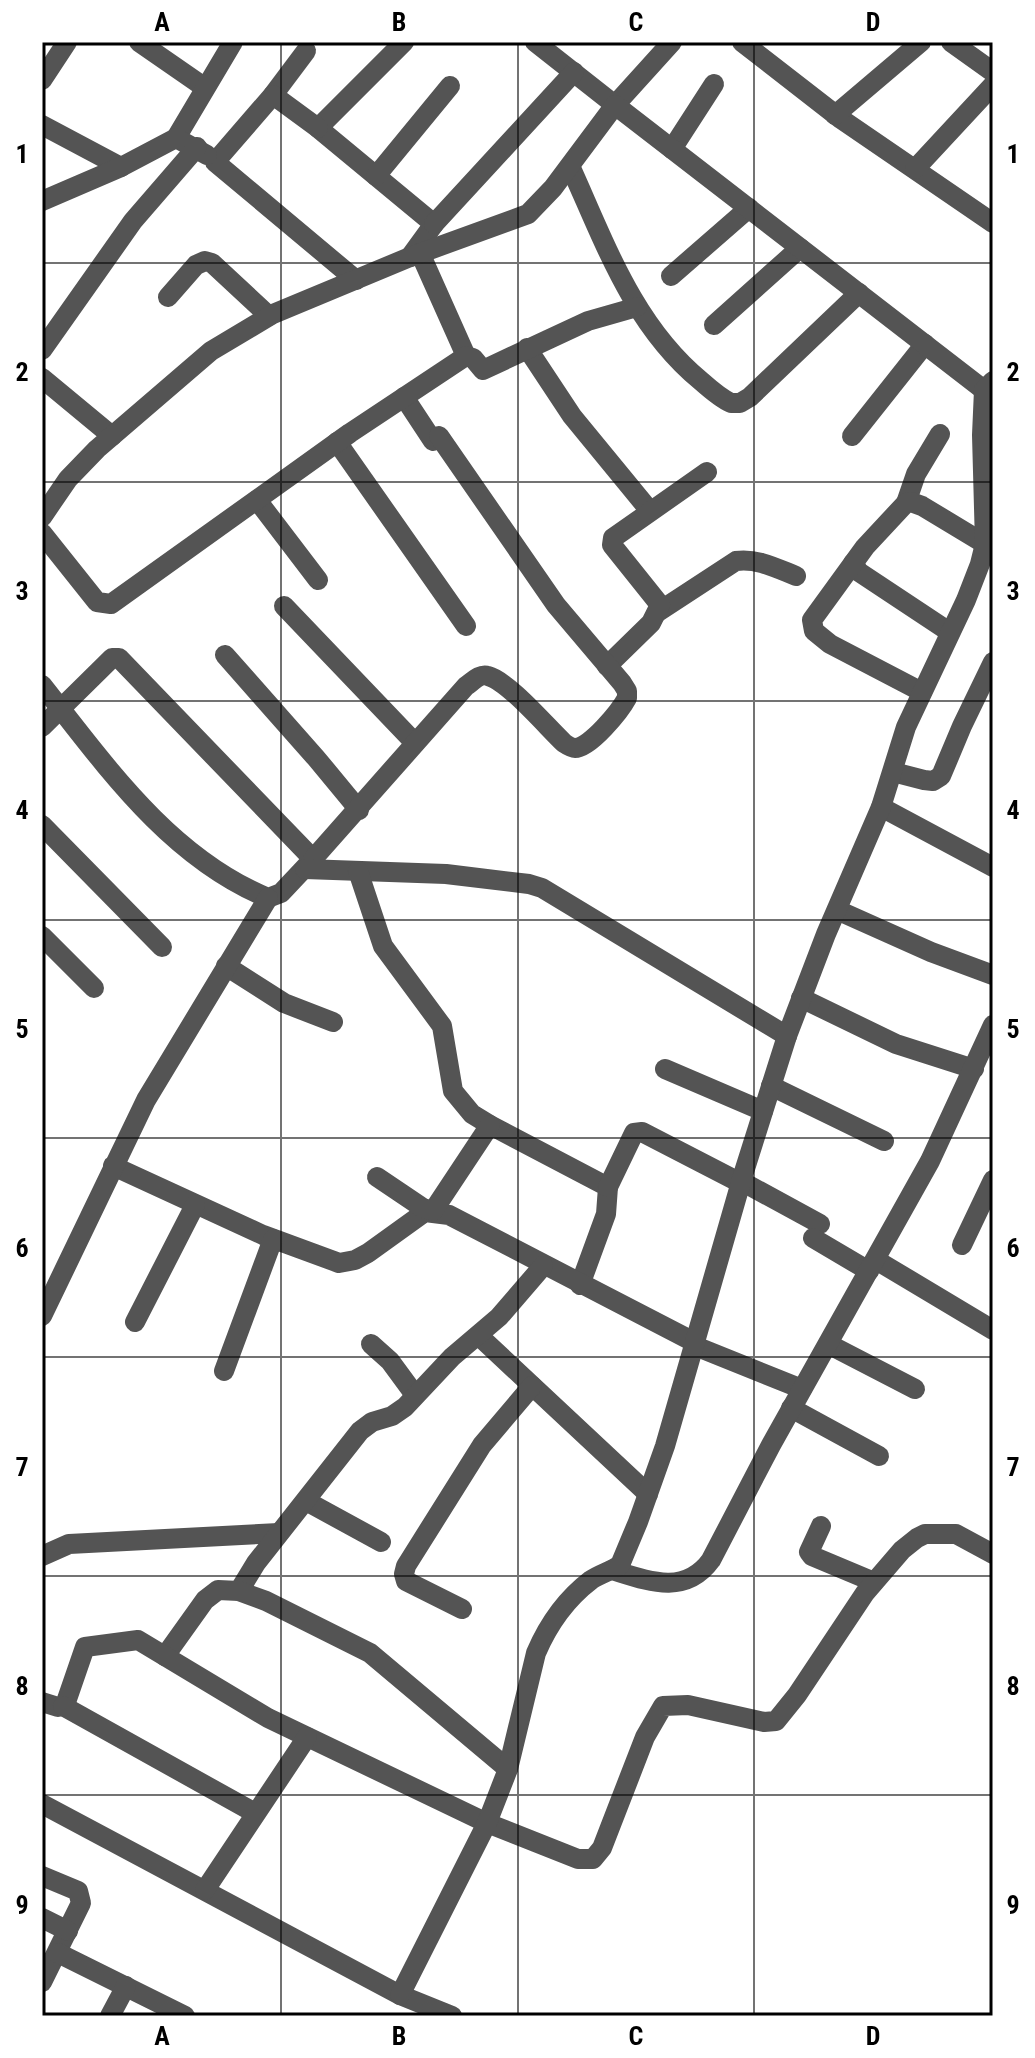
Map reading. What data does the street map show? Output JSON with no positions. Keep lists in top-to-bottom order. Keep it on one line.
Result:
{"grid":{"columns":["A","B","C","D"],"rows":["1","2","3","4","5","6","7","8","9"]}}
